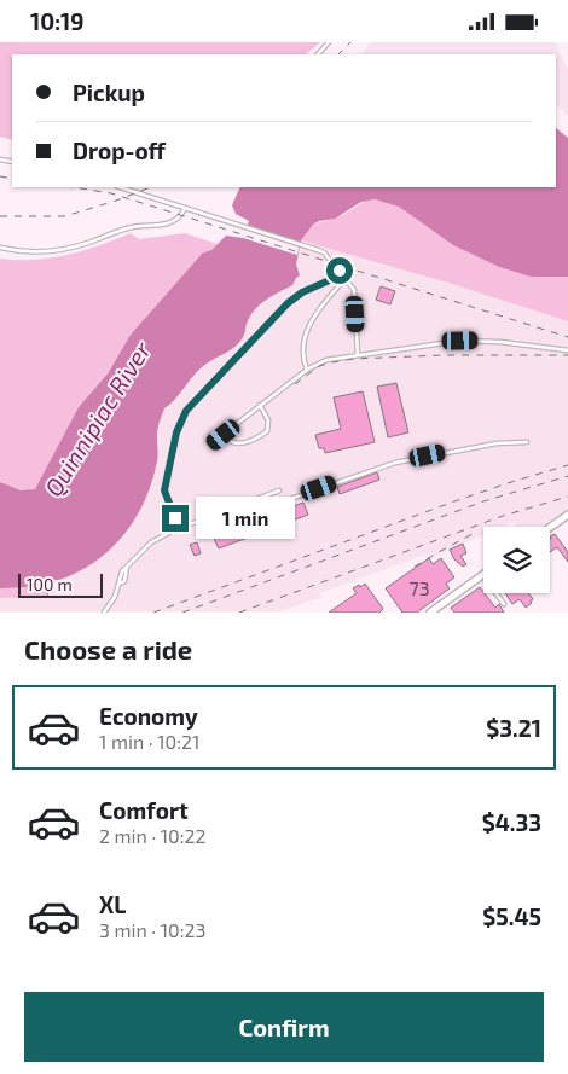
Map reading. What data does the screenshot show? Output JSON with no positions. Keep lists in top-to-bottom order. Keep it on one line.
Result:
{"water":["Quinnipiac River"],"house_numbers":["73"],"scale_bar":"100 m","page":{"status":"10:19","banner":["Pickup","Drop-off"],"bubble":"1 min","scale":"100 m","heading":"Choose a ride","list":[{"name":"Economy","note":"1 min · 10:21","value":"$3.21"},{"name":"Comfort","note":"2 min · 10:22","value":"$4.33"},{"name":"XL","note":"3 min · 10:23","value":"$5.45"}],"buttons":"Confirm"}}
